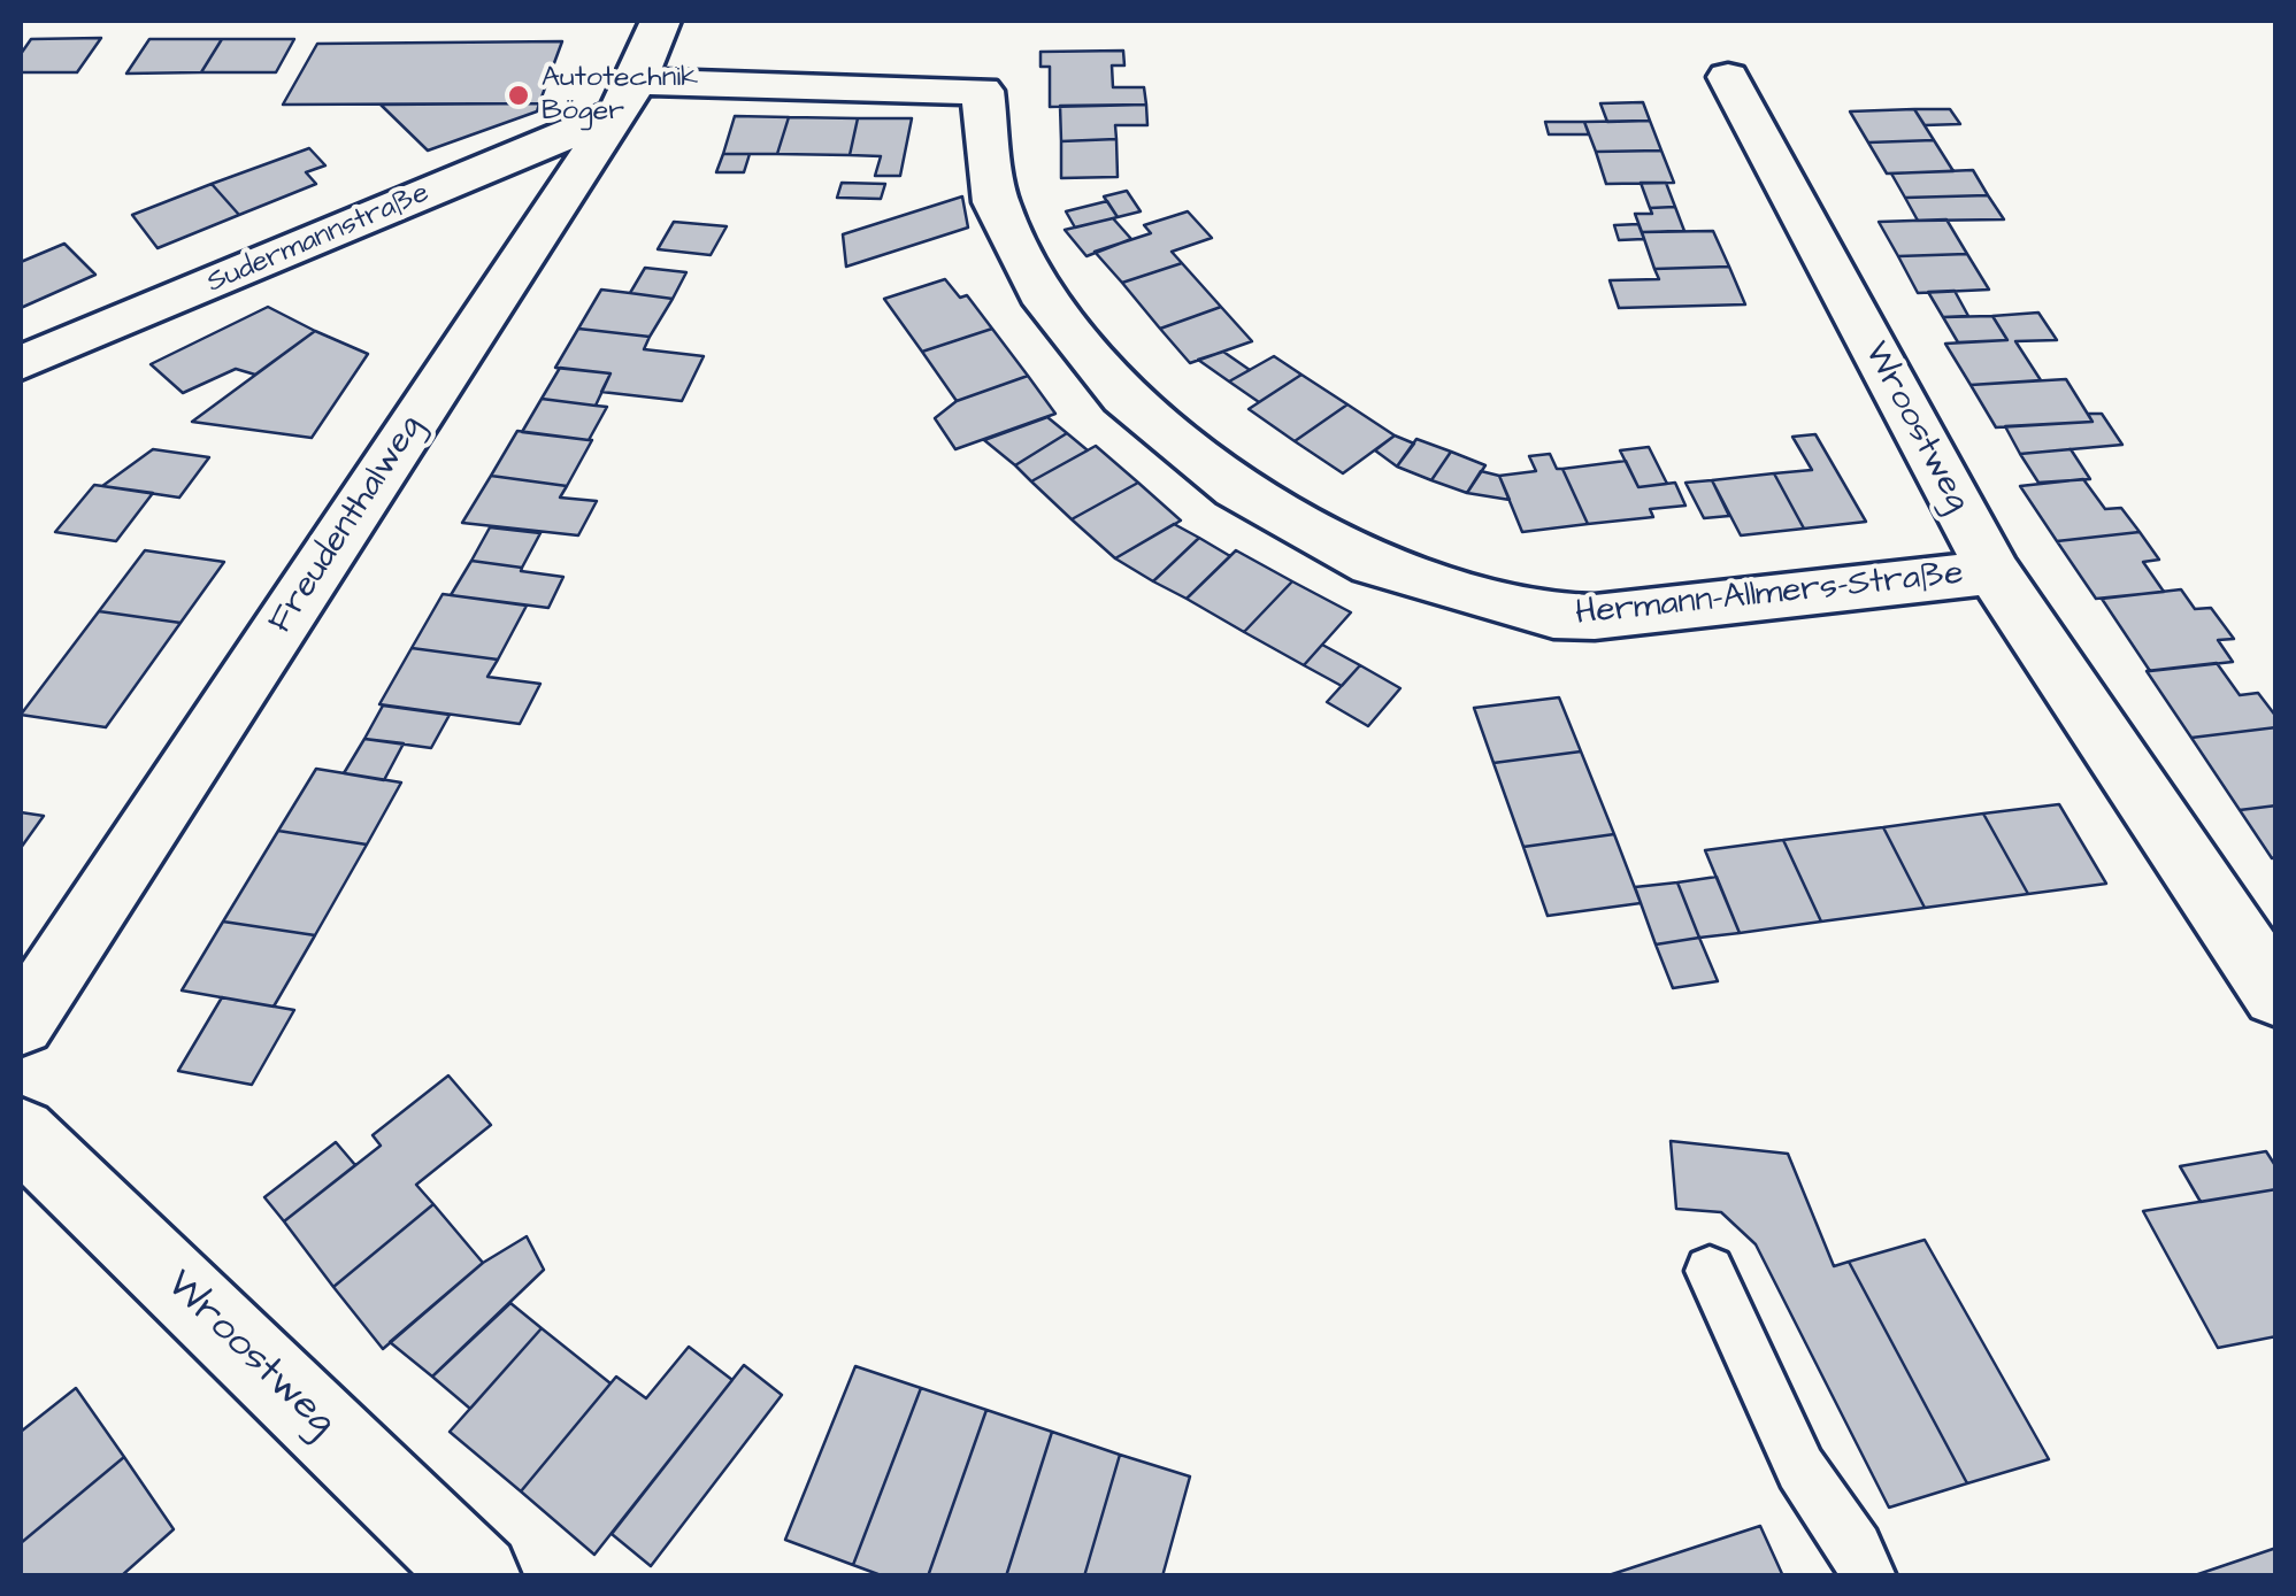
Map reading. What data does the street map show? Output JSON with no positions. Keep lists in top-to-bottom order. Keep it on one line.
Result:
{"streets":{"street":["Sudermannstraße","Wroostweg","Freudenthalweg","Hermann-Allmers-Straße"]},"crossings":[["Sudermannstraße","Freudenthalweg"],["Sudermannstraße","Hermann-Allmers-Straße"],["Wroostweg","Hermann-Allmers-Straße"],["Freudenthalweg","Hermann-Allmers-Straße"]],"places":["Autotechnik Böger"]}
